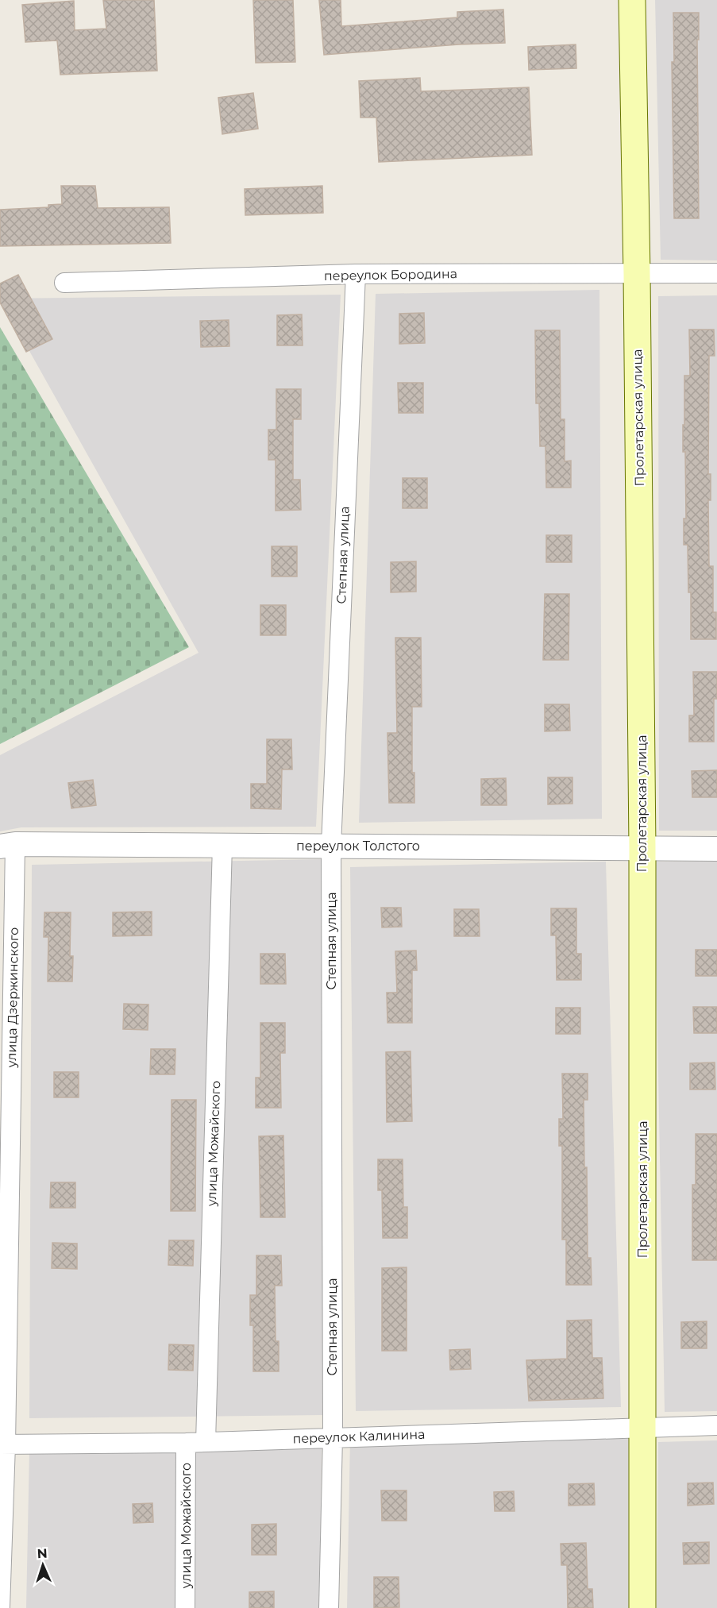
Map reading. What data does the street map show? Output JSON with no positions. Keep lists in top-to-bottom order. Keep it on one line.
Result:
{"streets":{"main road":["Пролетарская улица"],"street":["переулок Бородина","Степная улица","переулок Толстого","улица Дзержинского","улица Можайского","переулок Калинина"]},"crossings":[["переулок Бородина","Пролетарская улица"],["переулок Бородина","Степная улица"],["Пролетарская улица","переулок Толстого"],["Пролетарская улица","переулок Калинина"],["Степная улица","переулок Толстого"],["Степная улица","переулок Калинина"],["переулок Толстого","улица Дзержинского"],["переулок Толстого","улица Можайского"],["улица Дзержинского","переулок Калинина"],["улица Можайского","переулок Калинина"]],"north":"top"}
